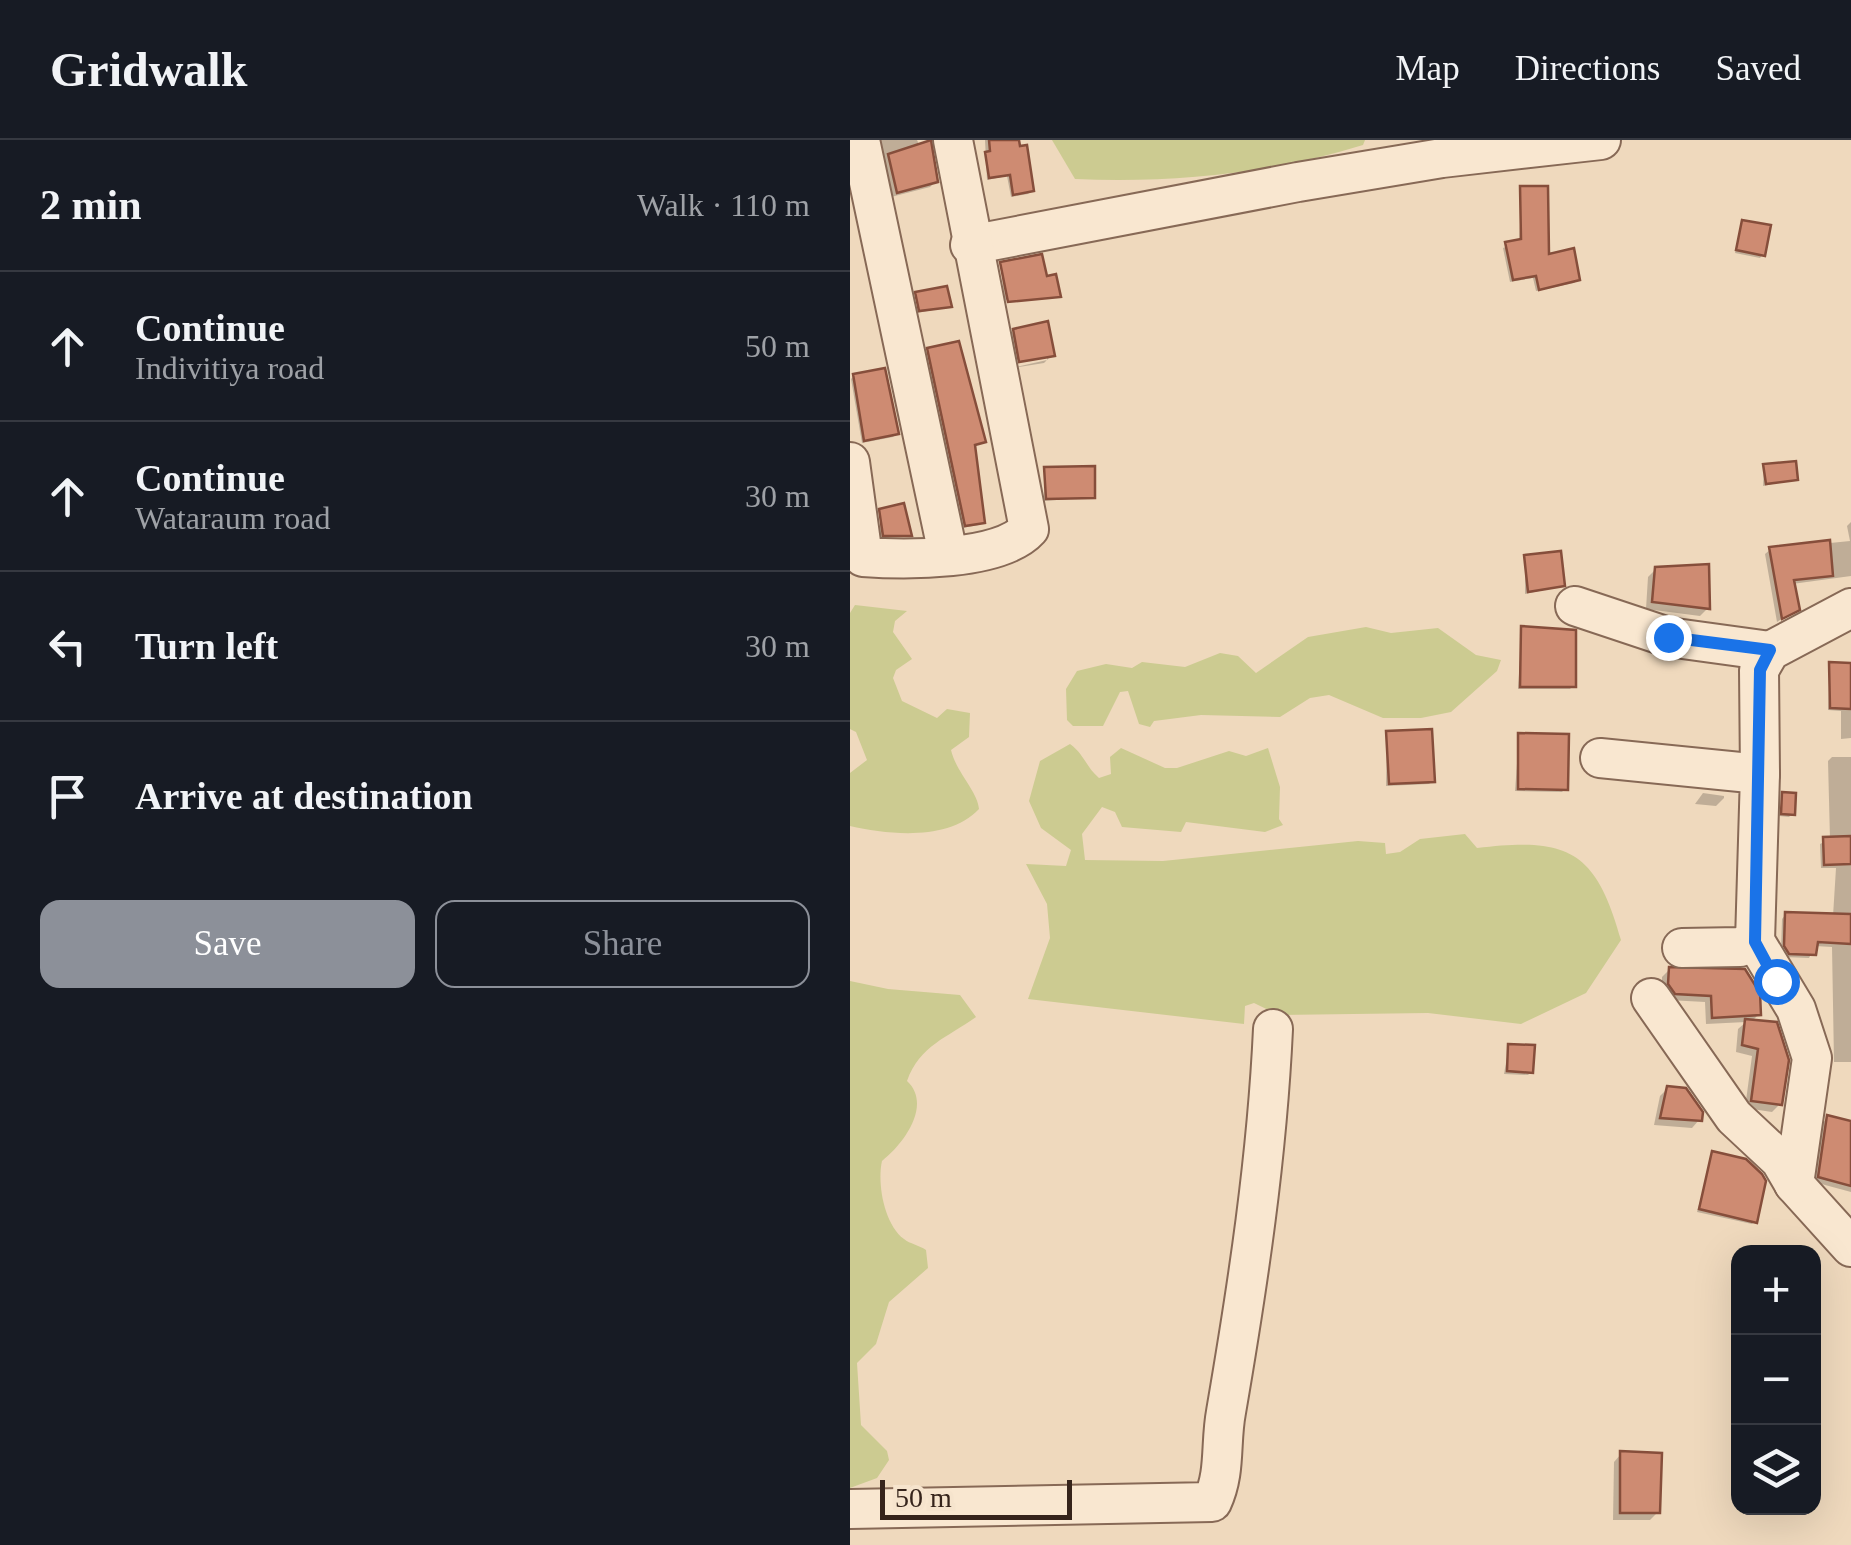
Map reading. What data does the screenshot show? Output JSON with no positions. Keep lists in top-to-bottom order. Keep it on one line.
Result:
{"scale_bar":"50 m","page":{"header":"Gridwalk","nav":["Map","Directions","Saved"],"heading":["2 min","Walk · 110 m"],"list":[["Continue","Indivitiya road","50 m"],["Continue","Wataraum road","30 m"],["Turn left","30 m"],"Arrive at destination"],"buttons":["Save","Share"],"map_buttons":["+","−"],"scale":"50 m"}}
